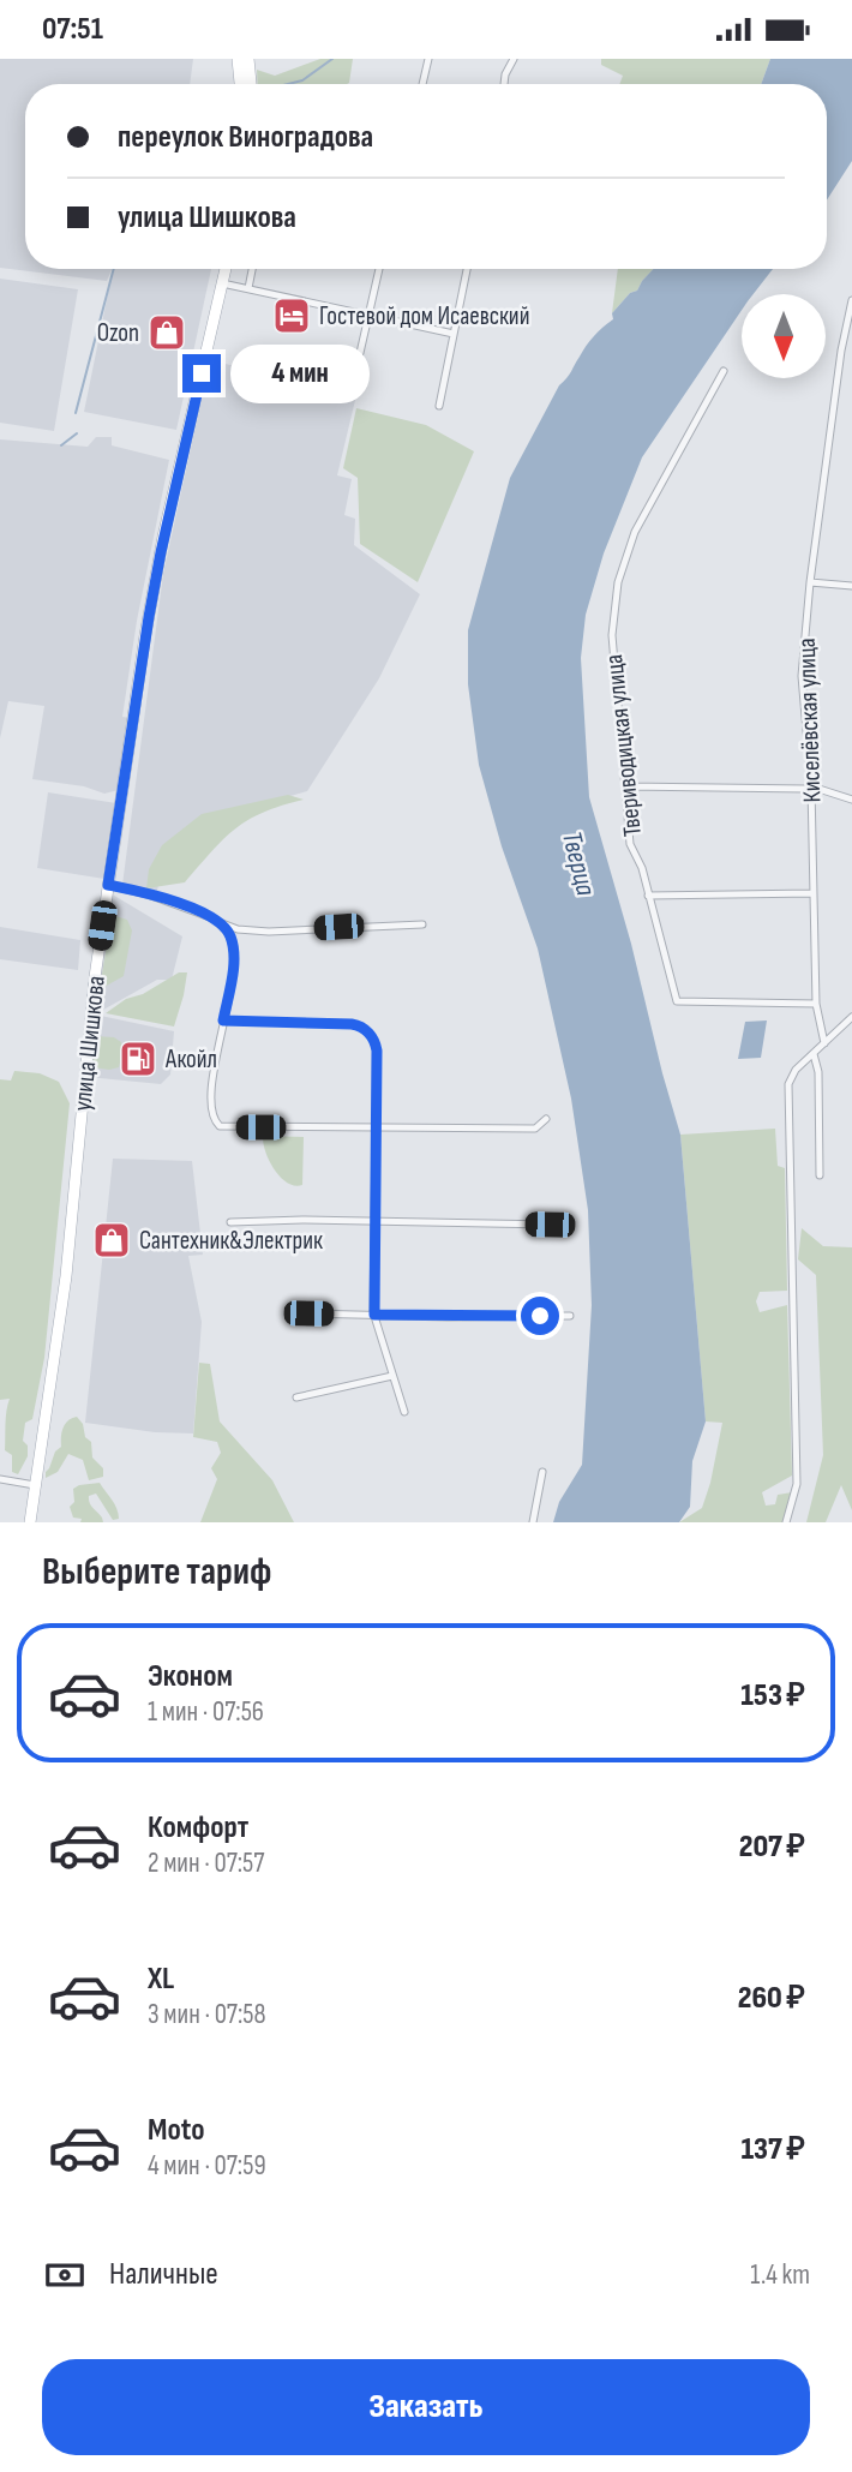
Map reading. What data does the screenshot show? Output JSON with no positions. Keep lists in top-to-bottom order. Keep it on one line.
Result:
{"streets":{"main road":["улица Шишкова"],"street":["Киселёвская улица","Твериводицкая улица"]},"crossings":[["Киселёвская улица","Твериводицкая улица"]],"water":["Тверца"],"places":{"hotel":["Гостевой дом Исаевский"],"shop":["Ozon","Сантехник&Электрик"],"fuel station":["Акойл"]},"north":"bottom","page":{"status":"07:51","banner":["переулок Виноградова","улица Шишкова"],"bubble":"4 мин","heading":"Выберите тариф","list":[{"name":"Эконом","note":"1 мин · 07:56","value":"153 ₽"},{"name":"Комфорт","note":"2 мин · 07:57","value":"207 ₽"},{"name":"XL","note":"3 мин · 07:58","value":"260 ₽"},{"name":"Moto","note":"4 мин · 07:59","value":"137 ₽"}],"pay":["Наличные","1.4 km"],"buttons":"Заказать"}}
